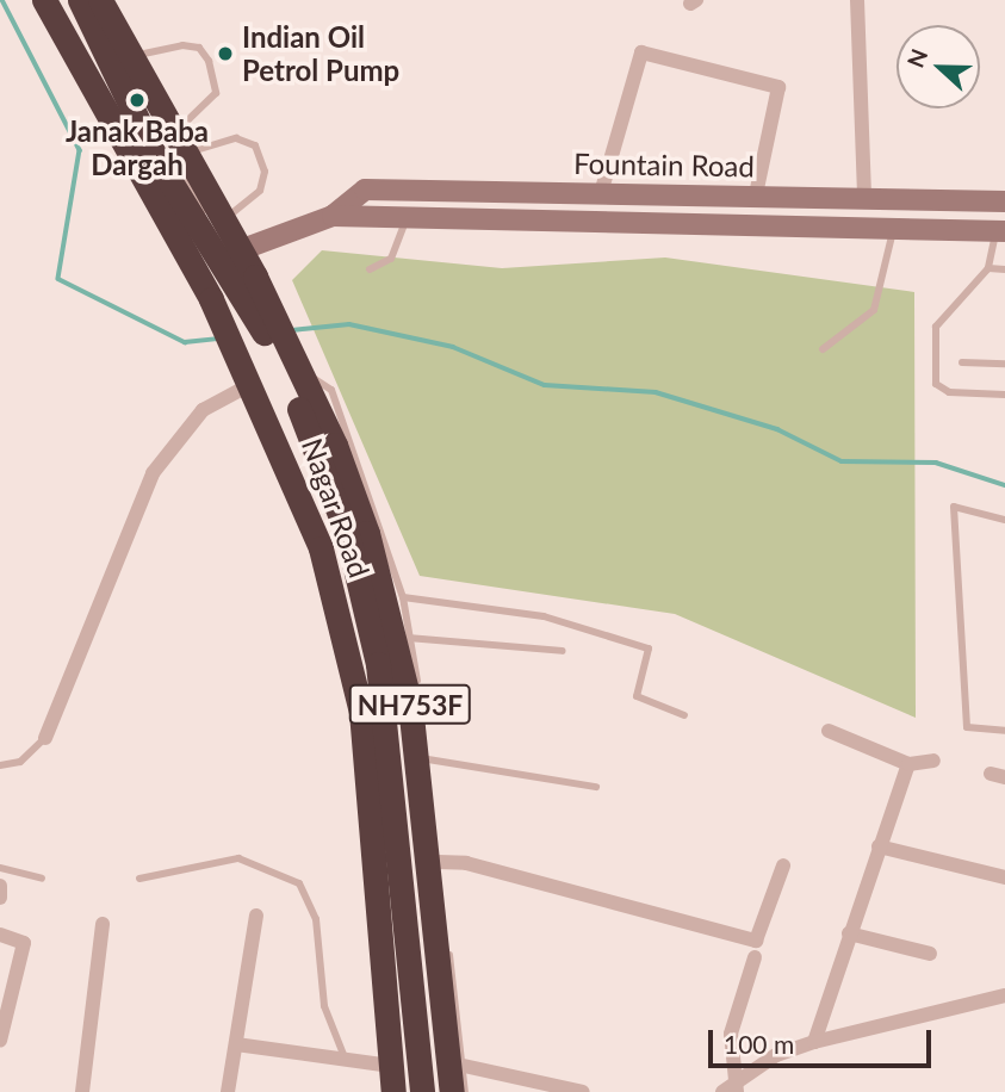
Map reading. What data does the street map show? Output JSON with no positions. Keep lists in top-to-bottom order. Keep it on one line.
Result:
{"streets":{"highway":["Nagar Road","NH753F"],"street":["Fountain Road"]},"places":["Indian Oil Petrol Pump","Janak Baba Dargah"],"scale_bar":"100 m","north":"left"}
